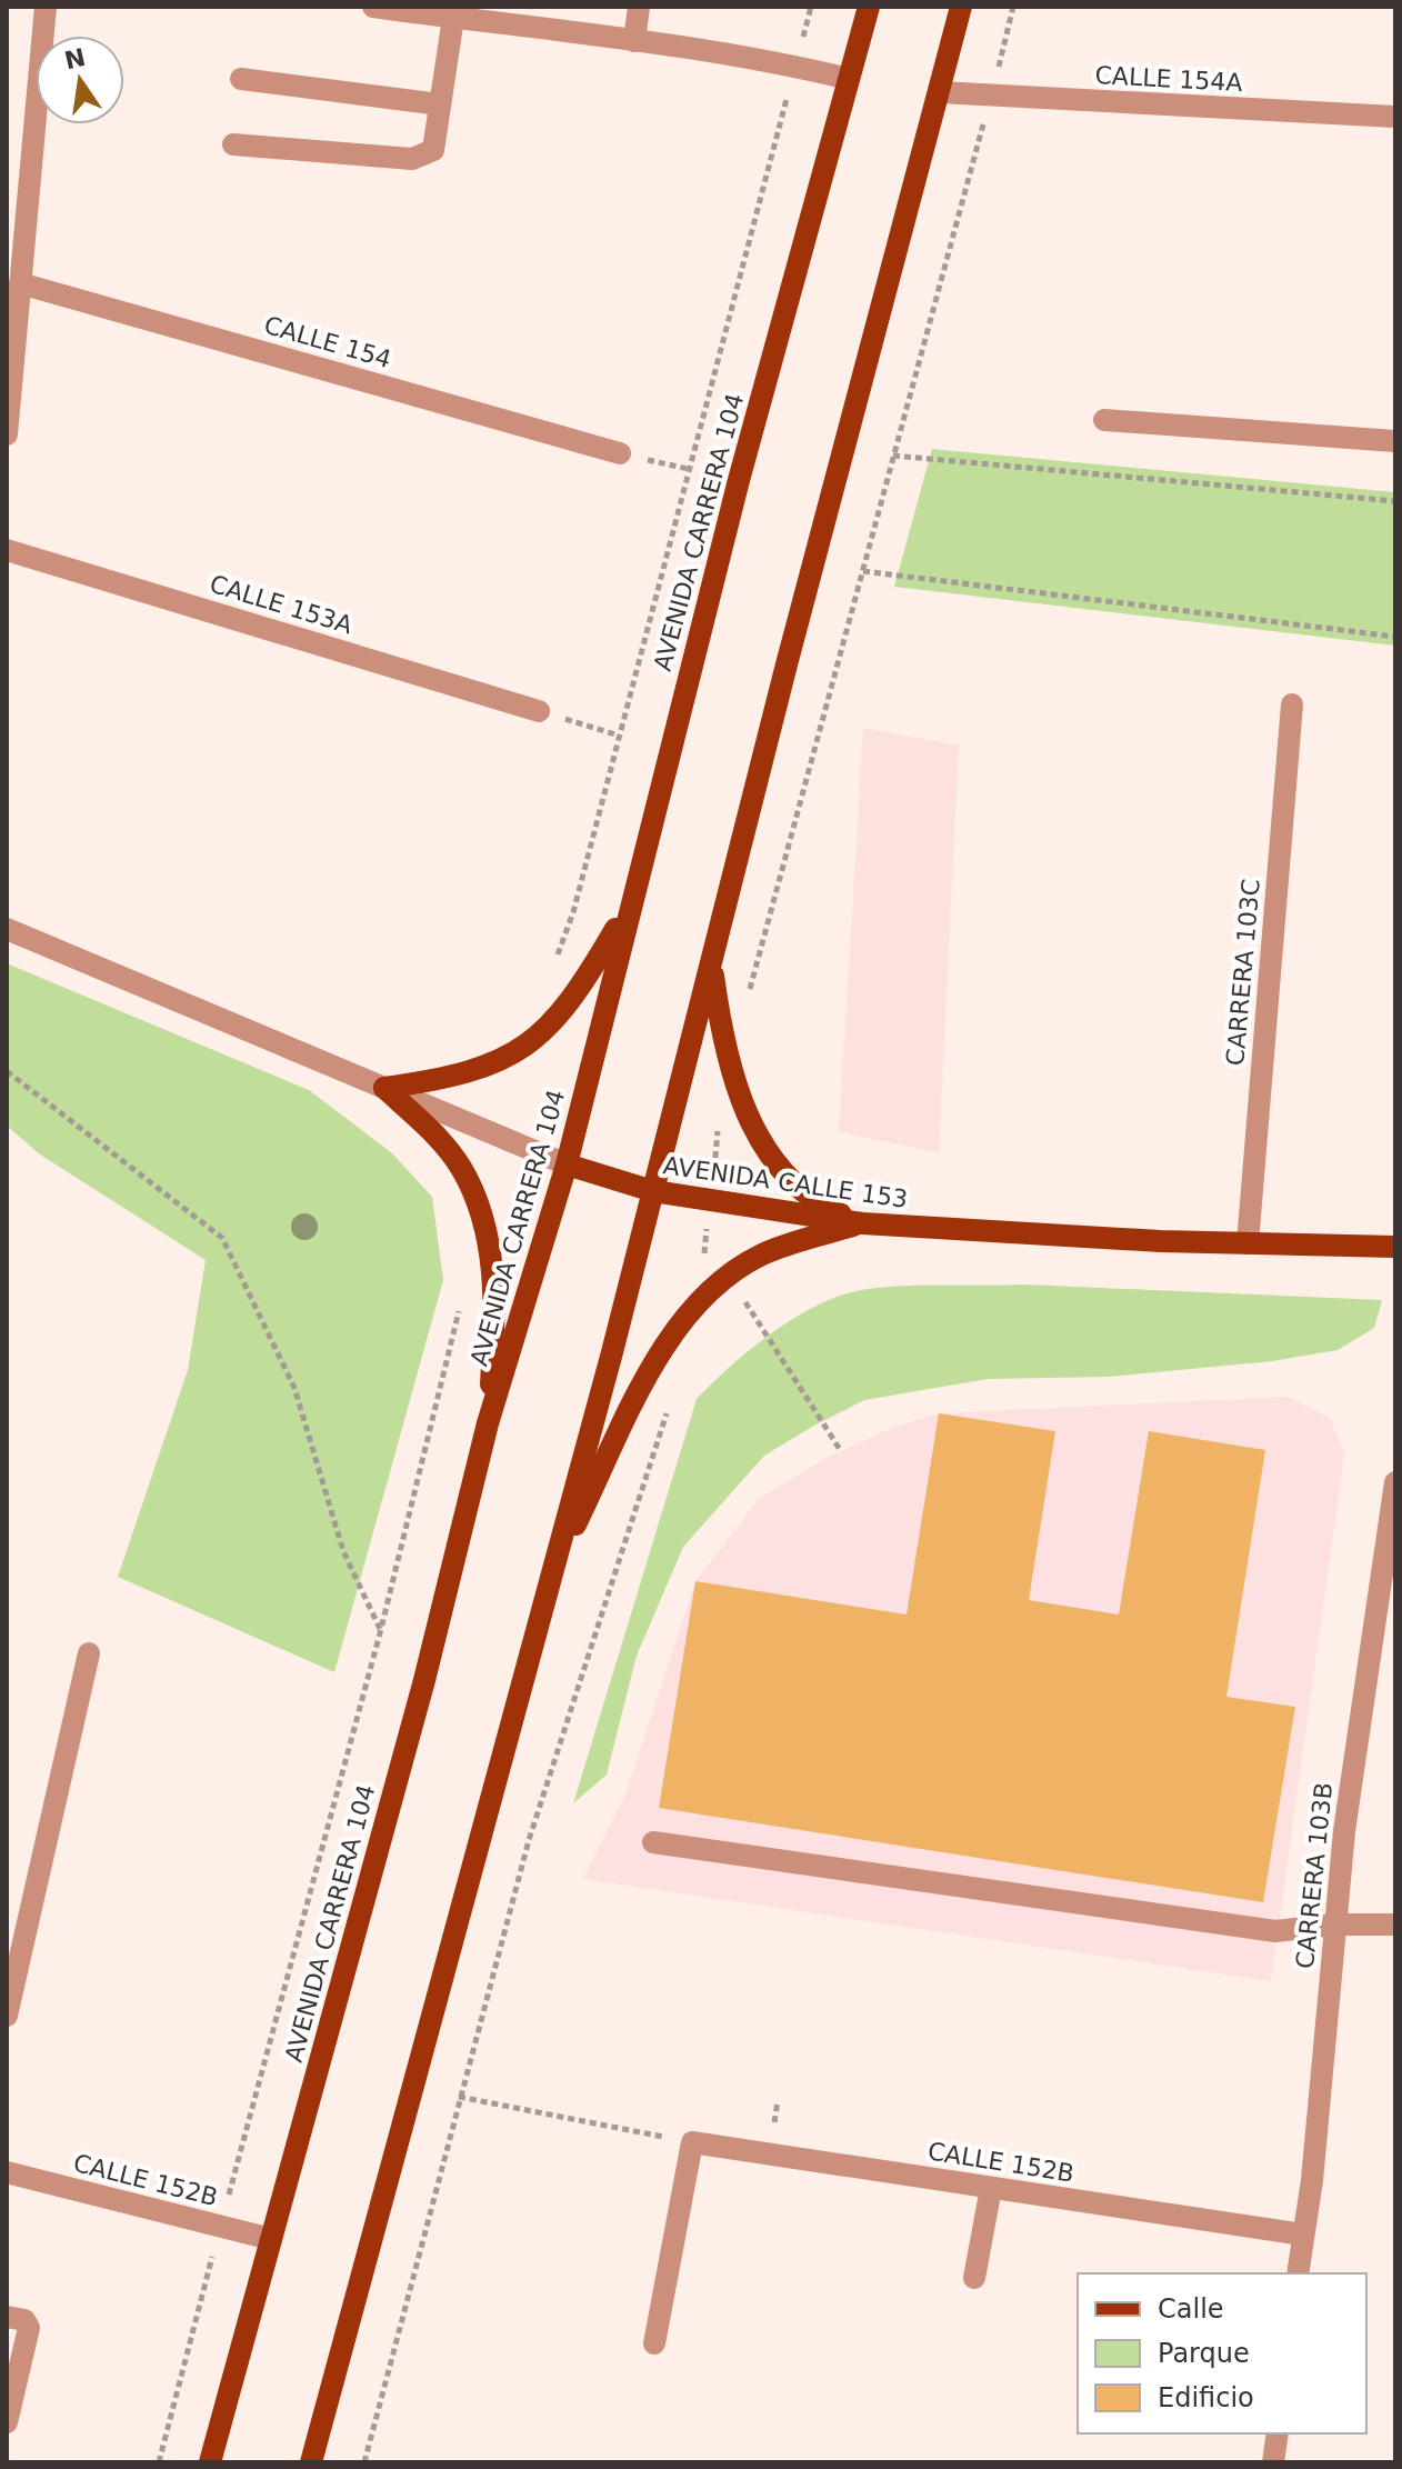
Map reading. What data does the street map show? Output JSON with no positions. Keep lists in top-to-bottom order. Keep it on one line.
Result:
{"streets":{"main road":["AVENIDA CARRERA 104","AVENIDA CALLE 153"],"street":["CALLE 154A","CALLE 154","CALLE 153A","CARRERA 103C","CARRERA 103B","CALLE 152B"]},"crossings":[["AVENIDA CARRERA 104","AVENIDA CALLE 153"],["AVENIDA CARRERA 104","CALLE 152B"],["CARRERA 103C","AVENIDA CALLE 153"],["CARRERA 103B","CALLE 152B"]],"legend":["Calle","Parque","Edificio"],"north":"top"}
